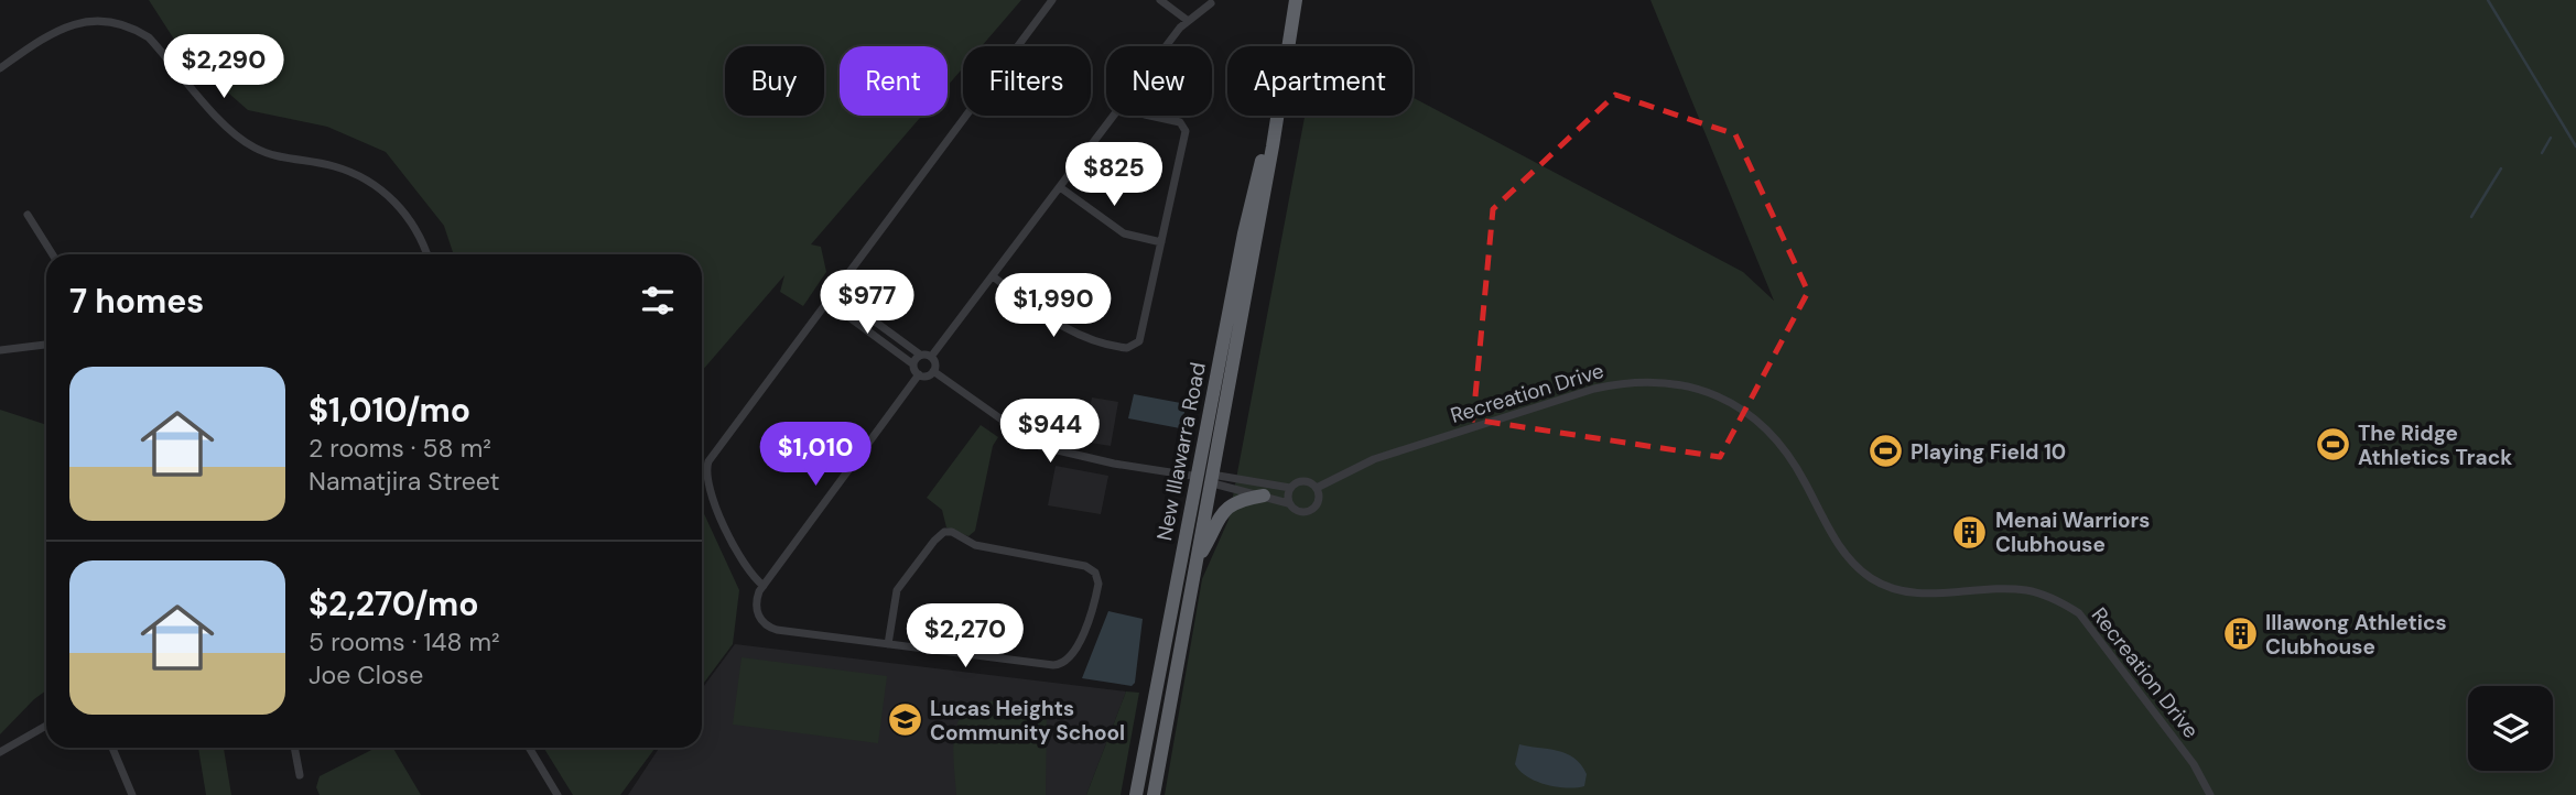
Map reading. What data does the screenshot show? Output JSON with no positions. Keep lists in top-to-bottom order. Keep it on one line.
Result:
{"streets":{"highway":["New Illawarra Road"],"street":["Recreation Drive"]},"places":{"sports":["The Ridge Athletics Track","Playing Field 10"],"building":["Menai Warriors Clubhouse","Illawong Athletics Clubhouse"],"school or university":["Lucas Heights Community School"]},"page":{"price":["$2,290","$825","$977","$1,990","$944","$1,010","$2,270"],"chip":["Buy","Rent","Filters","New","Apartment"],"heading":"7 homes","list":[{"name":"$1,010/mo","note":"2 rooms · 58 m² · Namatjira Street"},{"name":"$2,270/mo","note":"5 rooms · 148 m² · Joe Close"}]}}
